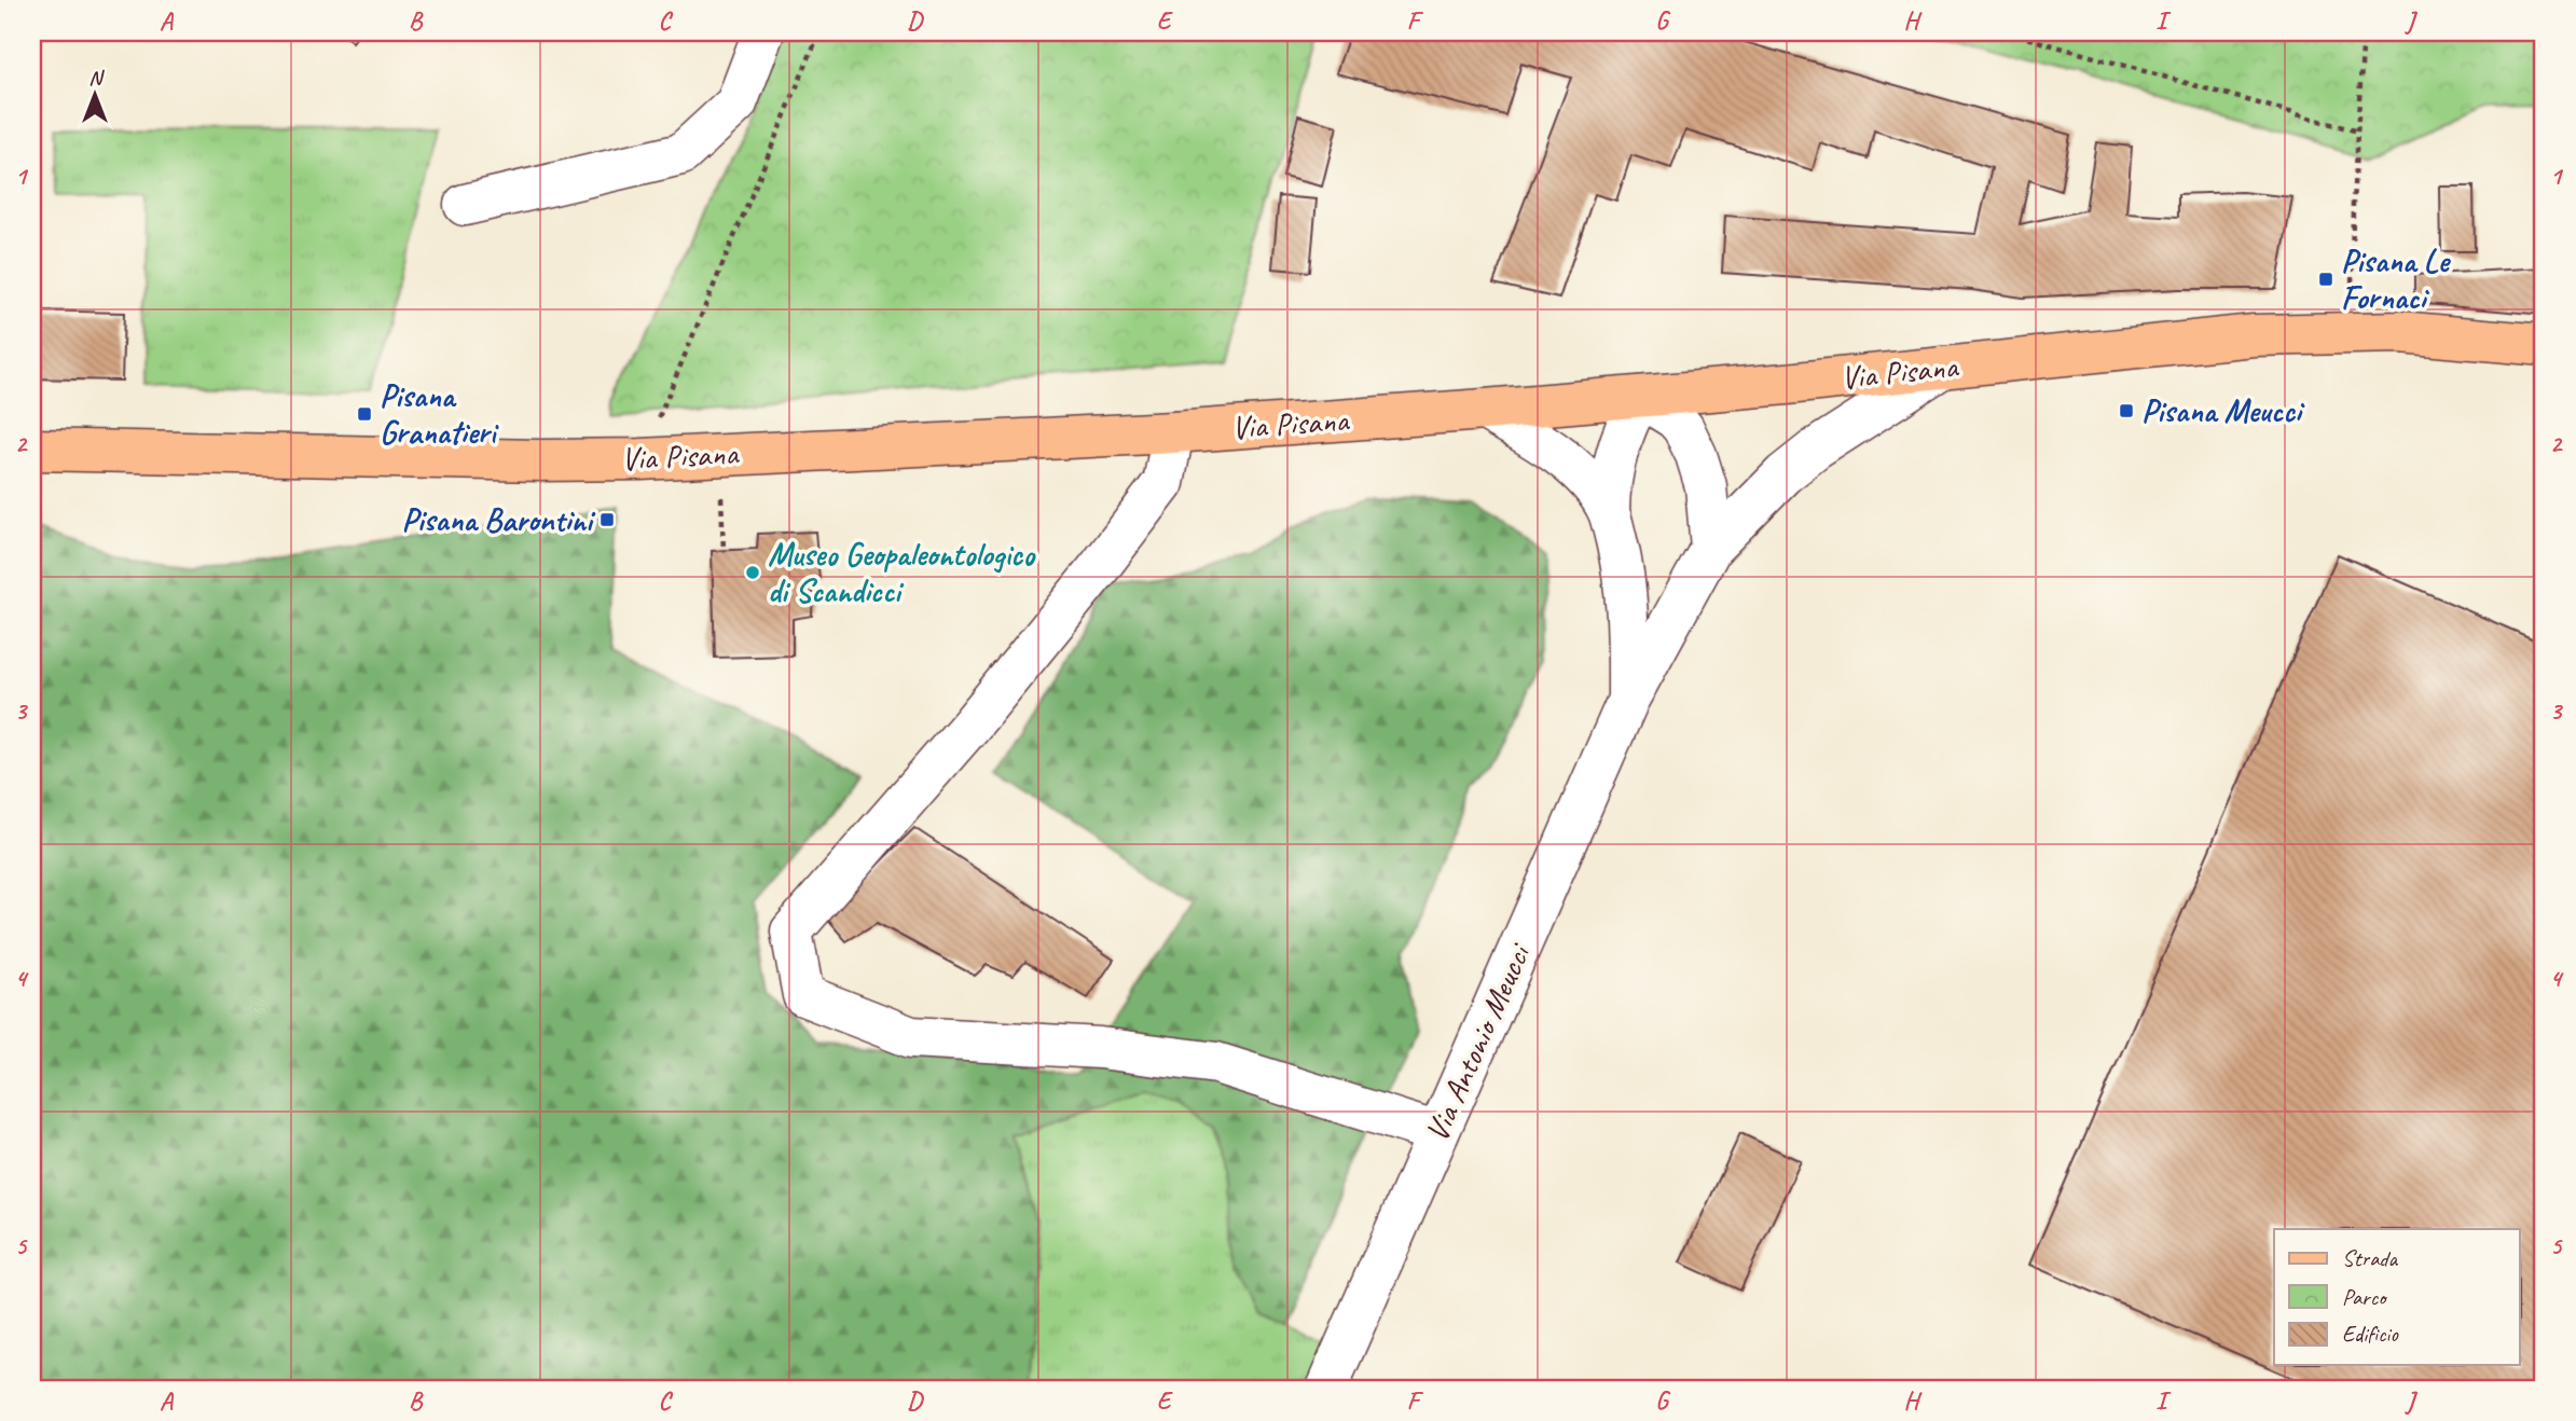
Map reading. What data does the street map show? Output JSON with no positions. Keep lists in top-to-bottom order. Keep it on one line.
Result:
{"streets":{"main road":["Via Pisana"],"street":["Via Antonio Meucci"]},"crossings":[["Via Pisana","Via Antonio Meucci"]],"places":{"transit":["Pisana Le Fornaci","Pisana Meucci","Pisana Granatieri","Pisana Barontini"],"other":["Museo Geopaleontologico di Scandicci"]},"legend":["Strada","Parco","Edificio"],"north":"top","grid":{"columns":["A","B","C","D","E","F","G","H","I","J"],"rows":["1","2","3","4","5"]}}
